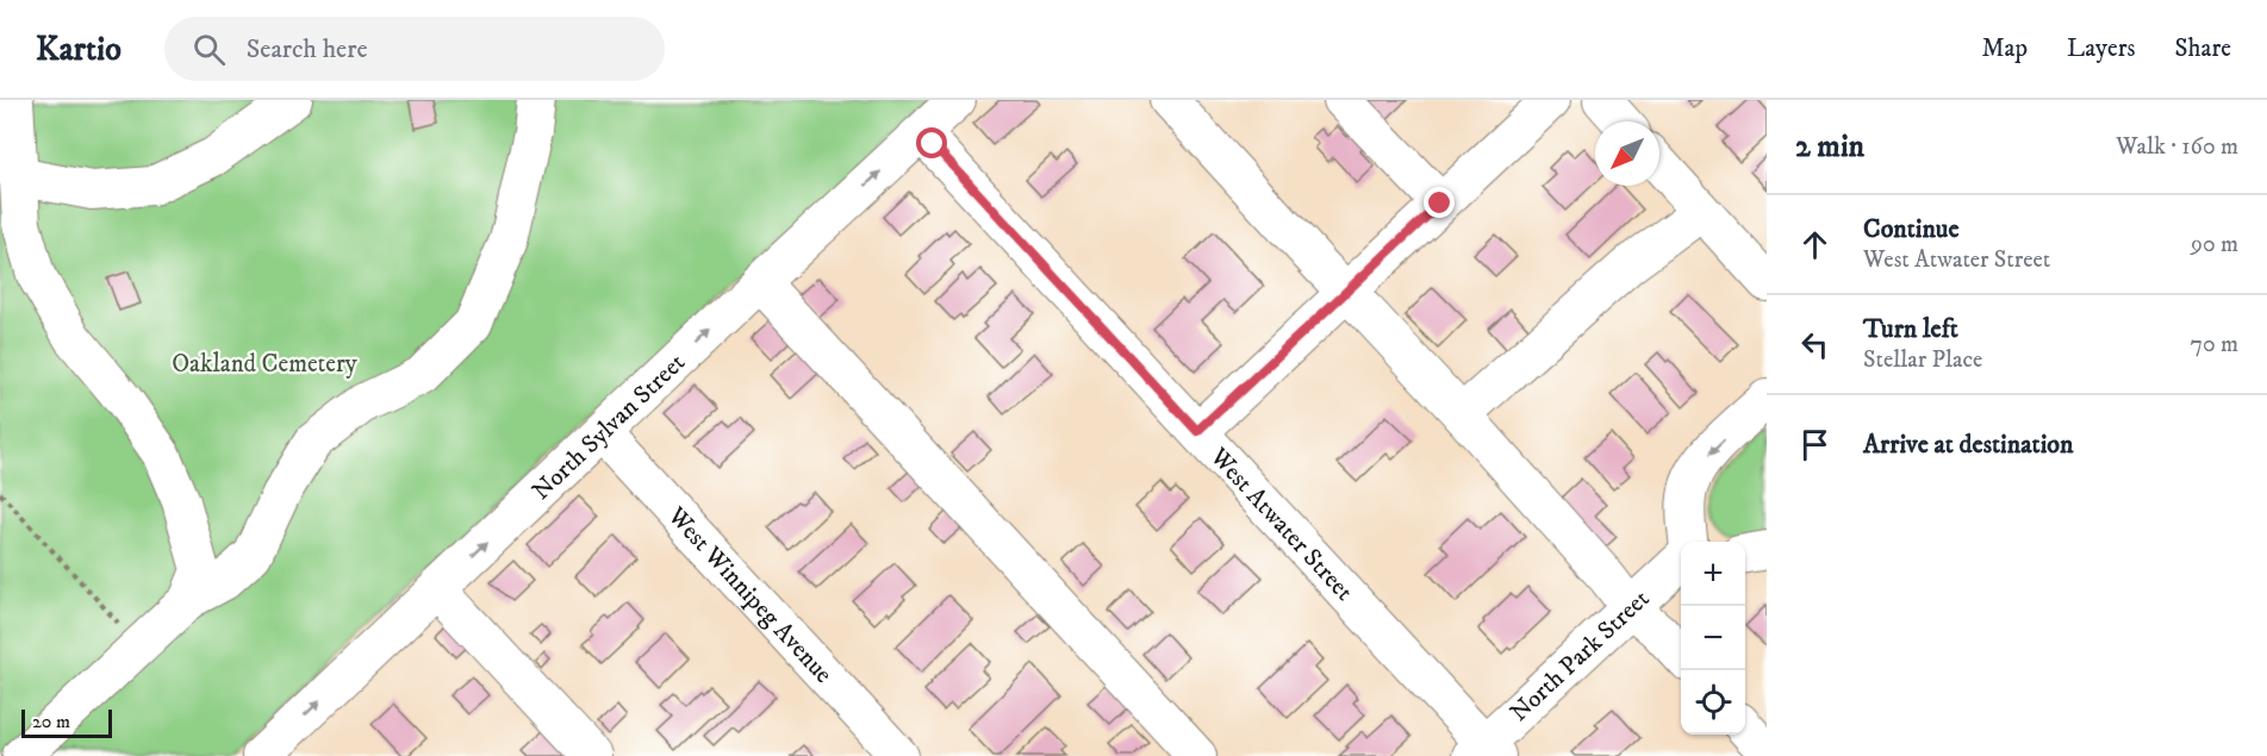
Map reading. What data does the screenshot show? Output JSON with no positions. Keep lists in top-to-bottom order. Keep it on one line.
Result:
{"streets":{"street":["North Sylvan Street","West Atwater Street","West Winnipeg Avenue","North Park Street"]},"crossings":[["North Sylvan Street","West Atwater Street"],["North Sylvan Street","West Winnipeg Avenue"],["West Atwater Street","North Park Street"]],"parks":["Oakland Cemetery"],"scale_bar":"20 m","north":"bottom left","page":{"header":"Kartio","search":"Search here","nav":["Map","Layers","Share"],"heading":["2 min","Walk · 160 m"],"list":[["Continue","West Atwater Street","90 m"],["Turn left","Stellar Place","70 m"],"Arrive at destination"],"map_buttons":["+","−"],"scale":"20 m"}}
